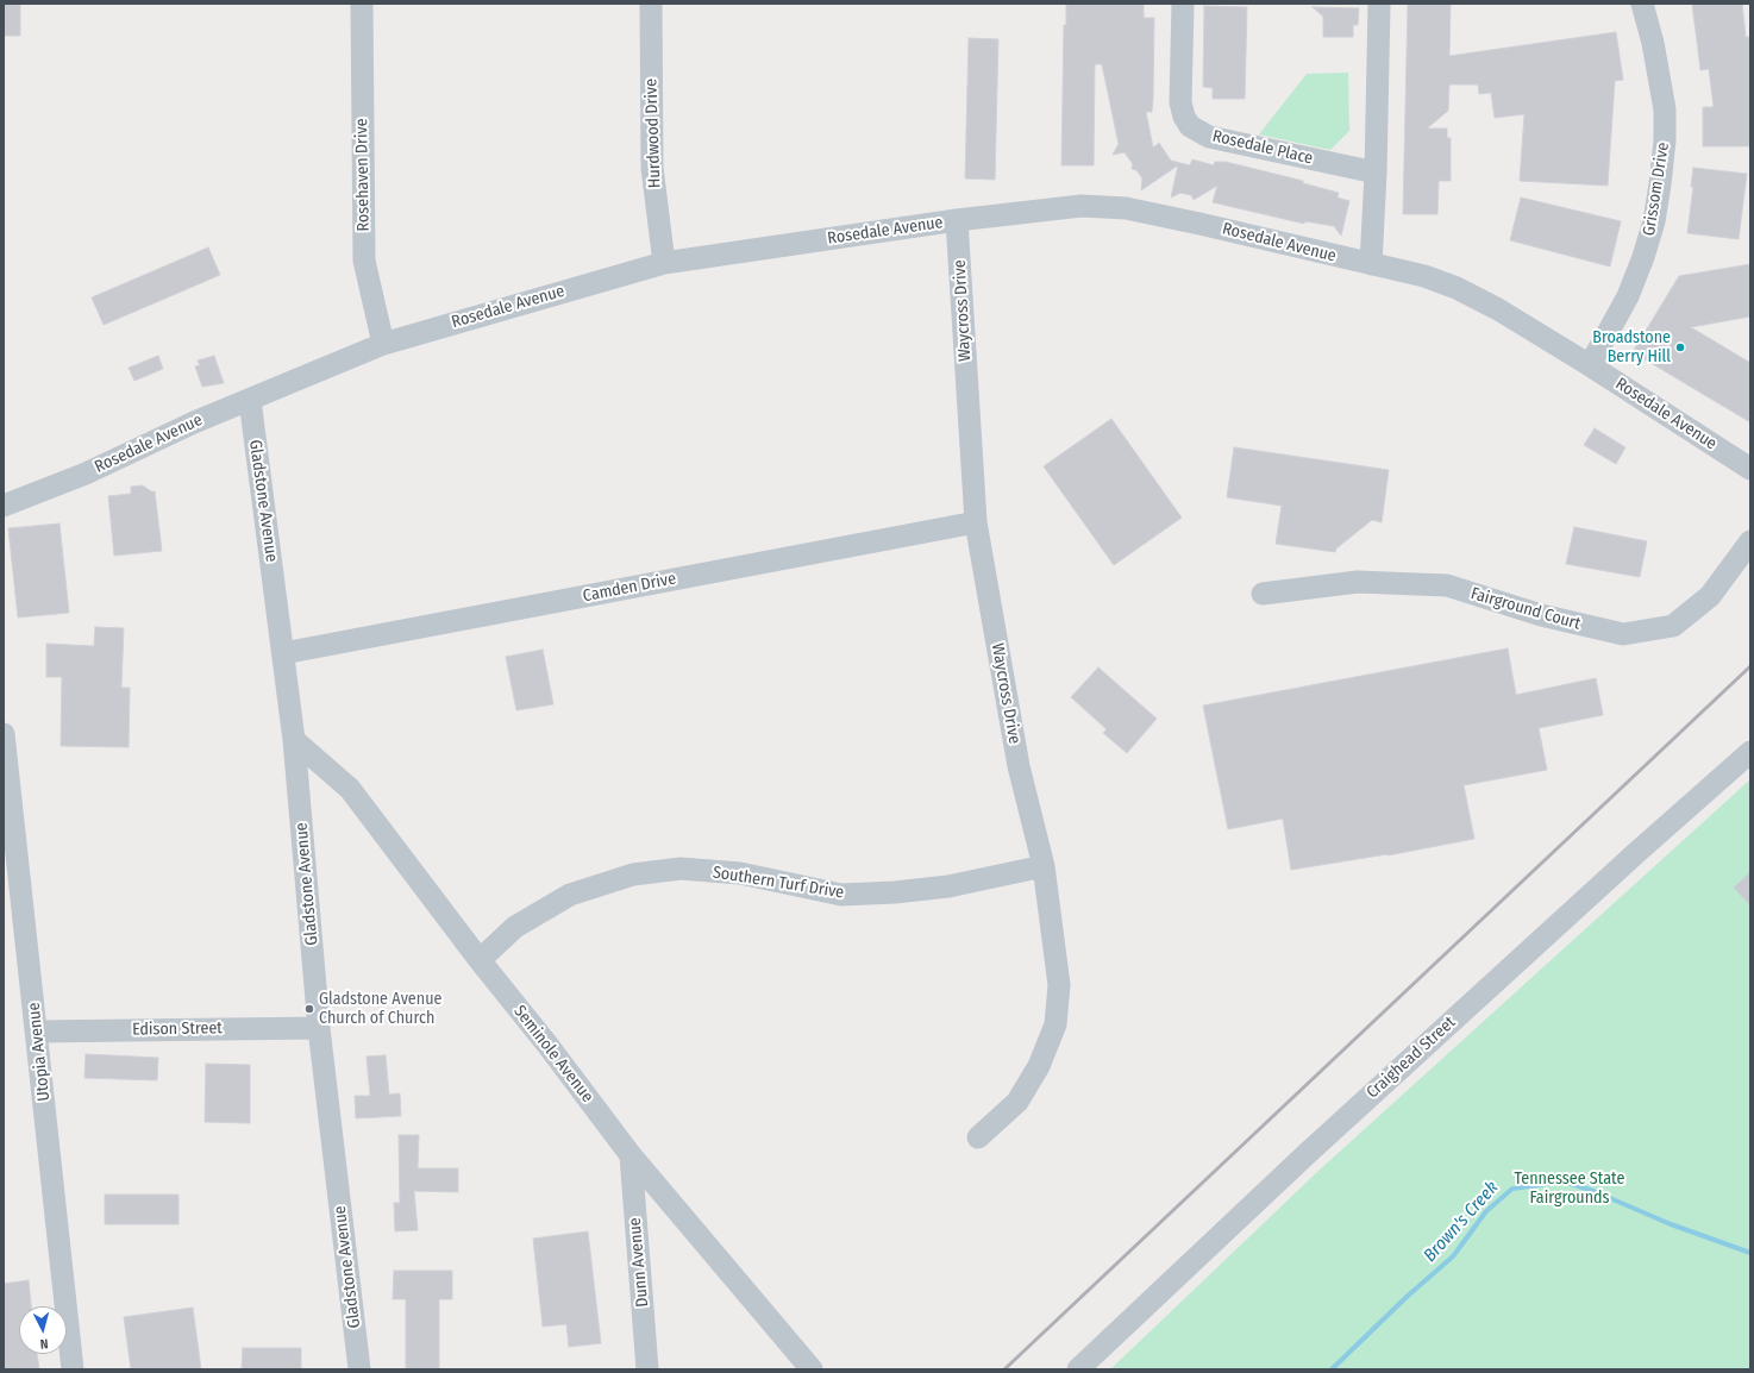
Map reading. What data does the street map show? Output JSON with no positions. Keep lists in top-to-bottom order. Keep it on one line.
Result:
{"streets":{"street":["Hurdwood Drive","Rosedale Place","Rosehaven Drive","Grissom Drive","Rosedale Avenue","Waycross Drive","Gladstone Avenue","Camden Drive","Fairground Court","Southern Turf Drive","Edison Street","Utopia Avenue","Seminole Avenue","Craighead Street","Dunn Avenue"]},"crossings":[["Hurdwood Drive","Rosedale Avenue"],["Rosehaven Drive","Rosedale Avenue"],["Grissom Drive","Rosedale Avenue"],["Rosedale Avenue","Waycross Drive"],["Rosedale Avenue","Gladstone Avenue"],["Waycross Drive","Camden Drive"],["Waycross Drive","Southern Turf Drive"],["Gladstone Avenue","Camden Drive"],["Gladstone Avenue","Edison Street"],["Gladstone Avenue","Seminole Avenue"],["Southern Turf Drive","Seminole Avenue"],["Edison Street","Utopia Avenue"],["Seminole Avenue","Dunn Avenue"]],"water":["Brown's Creek"],"parks":["Tennessee State Fairgrounds"],"places":["Broadstone Berry Hill","Gladstone Avenue Church of Church"],"north":"bottom"}
